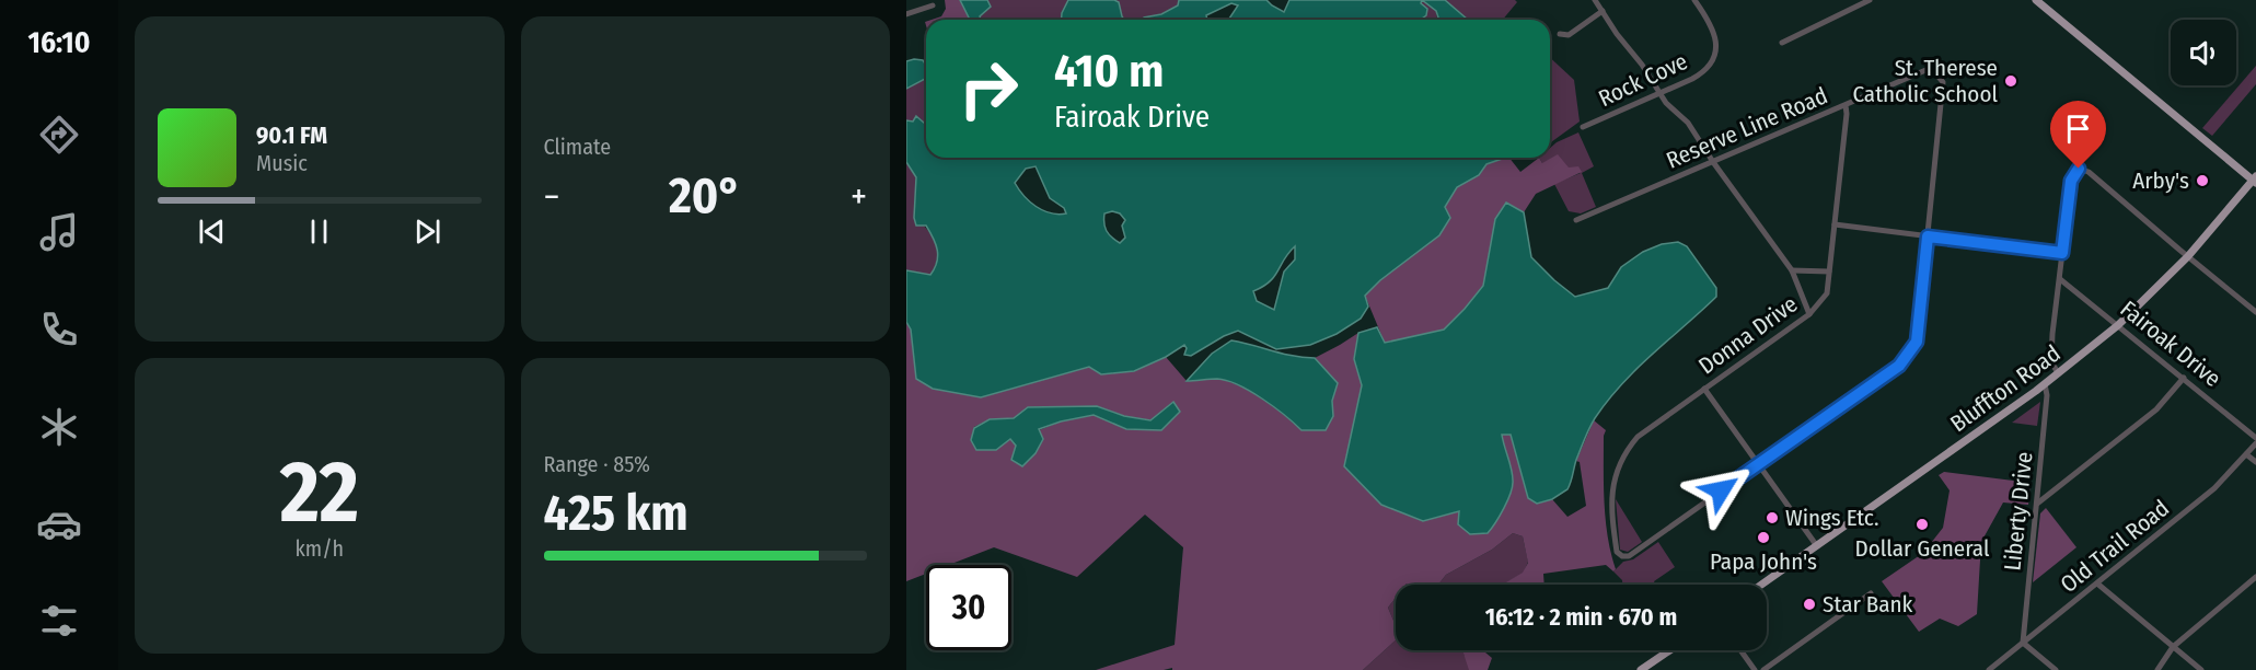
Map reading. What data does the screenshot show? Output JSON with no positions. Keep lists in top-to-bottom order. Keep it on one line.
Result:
{"streets":{"main road":["Bluffton Road"],"street":["Rock Cove","Reserve Line Road","Donna Drive","Fairoak Drive","Liberty Drive","Old Trail Road"]},"crossings":[["Reserve Line Road","Donna Drive"],["Fairoak Drive","Bluffton Road"],["Bluffton Road","Liberty Drive"],["Liberty Drive","Old Trail Road"]],"places":["St. Therese Catholic School","Arby's","Wings Etc.","Dollar General","Papa John's","Star Bank"],"page":{"tabs":"16:10","tile":["Climate",["22","km/h"],["Range · 85%","425 km"]],"turn":["410 m","Fairoak Drive"],"song":["90.1 FM","Music"],"heat":["−","20°","+"],"limit":"30","trip":"16:12 · 2 min · 670 m"}}
